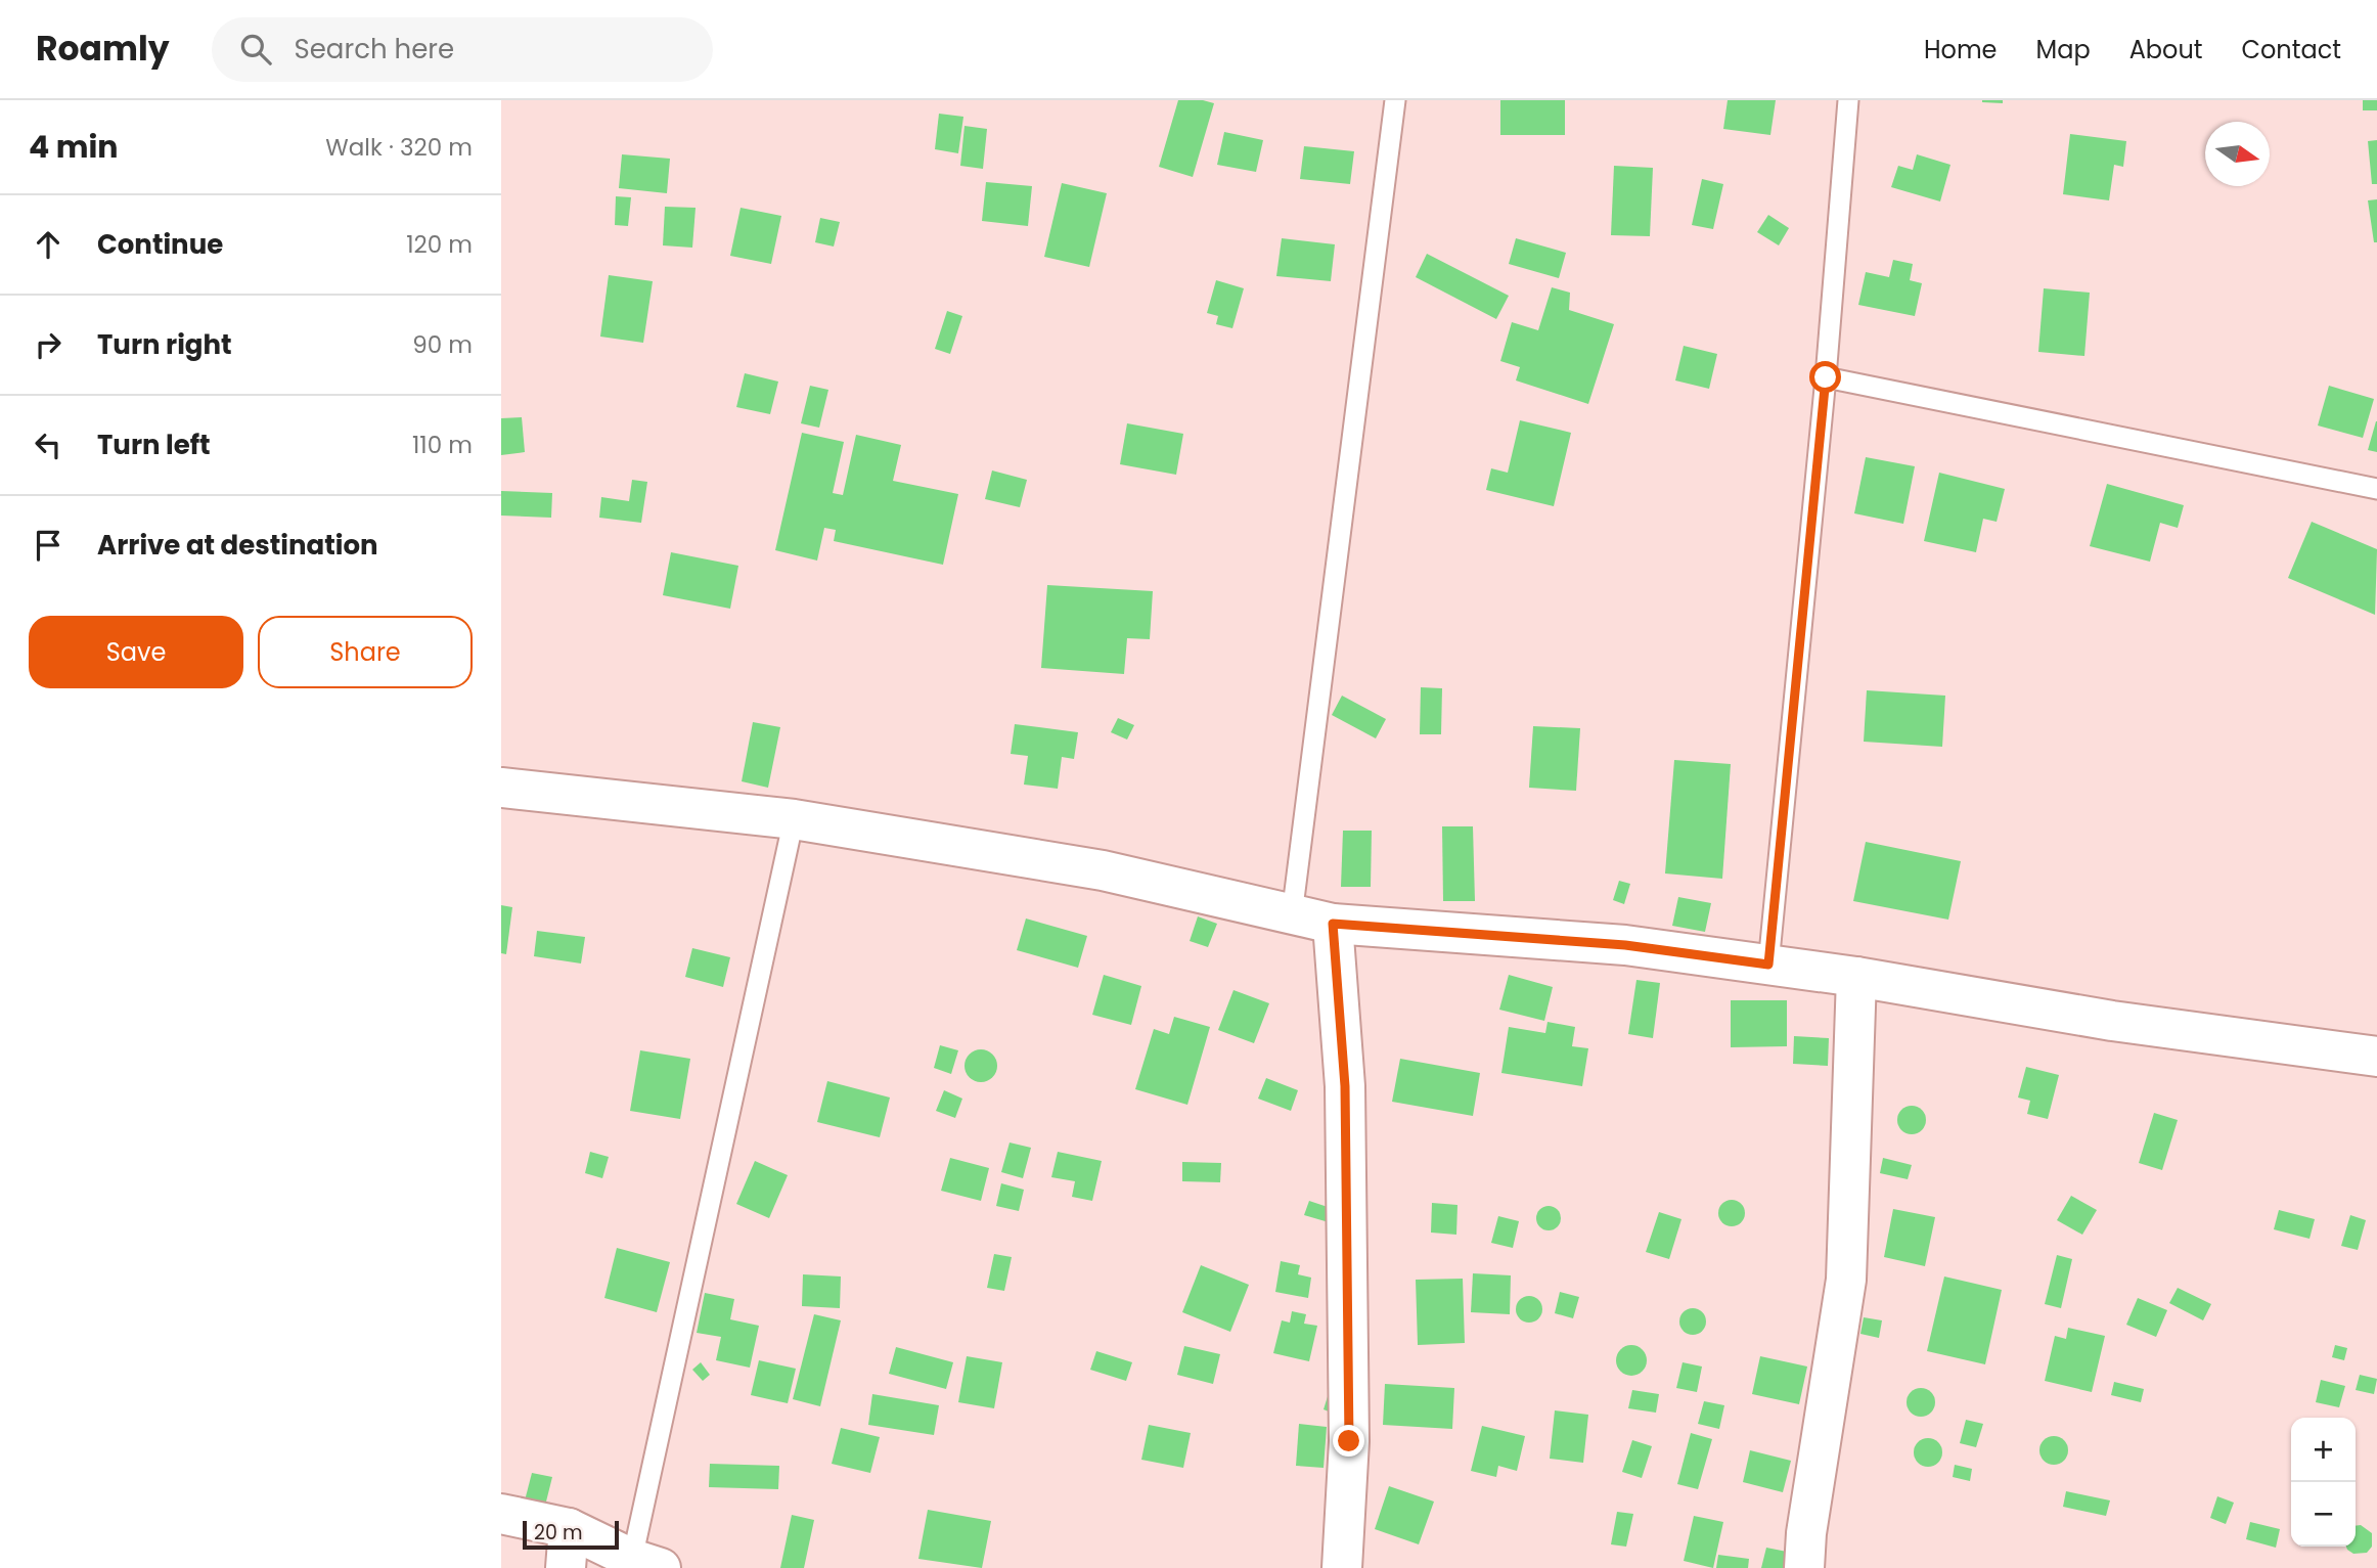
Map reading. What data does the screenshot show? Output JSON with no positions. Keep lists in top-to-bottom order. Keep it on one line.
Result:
{"scale_bar":"20 m","north":"right","page":{"header":"Roamly","search":"Search here","nav":["Home","Map","About","Contact"],"heading":["4 min","Walk · 320 m"],"list":[["Continue","120 m"],["Turn right","90 m"],["Turn left","110 m"],"Arrive at destination"],"buttons":["Save","Share"],"map_buttons":["+","−"],"scale":"20 m"}}
